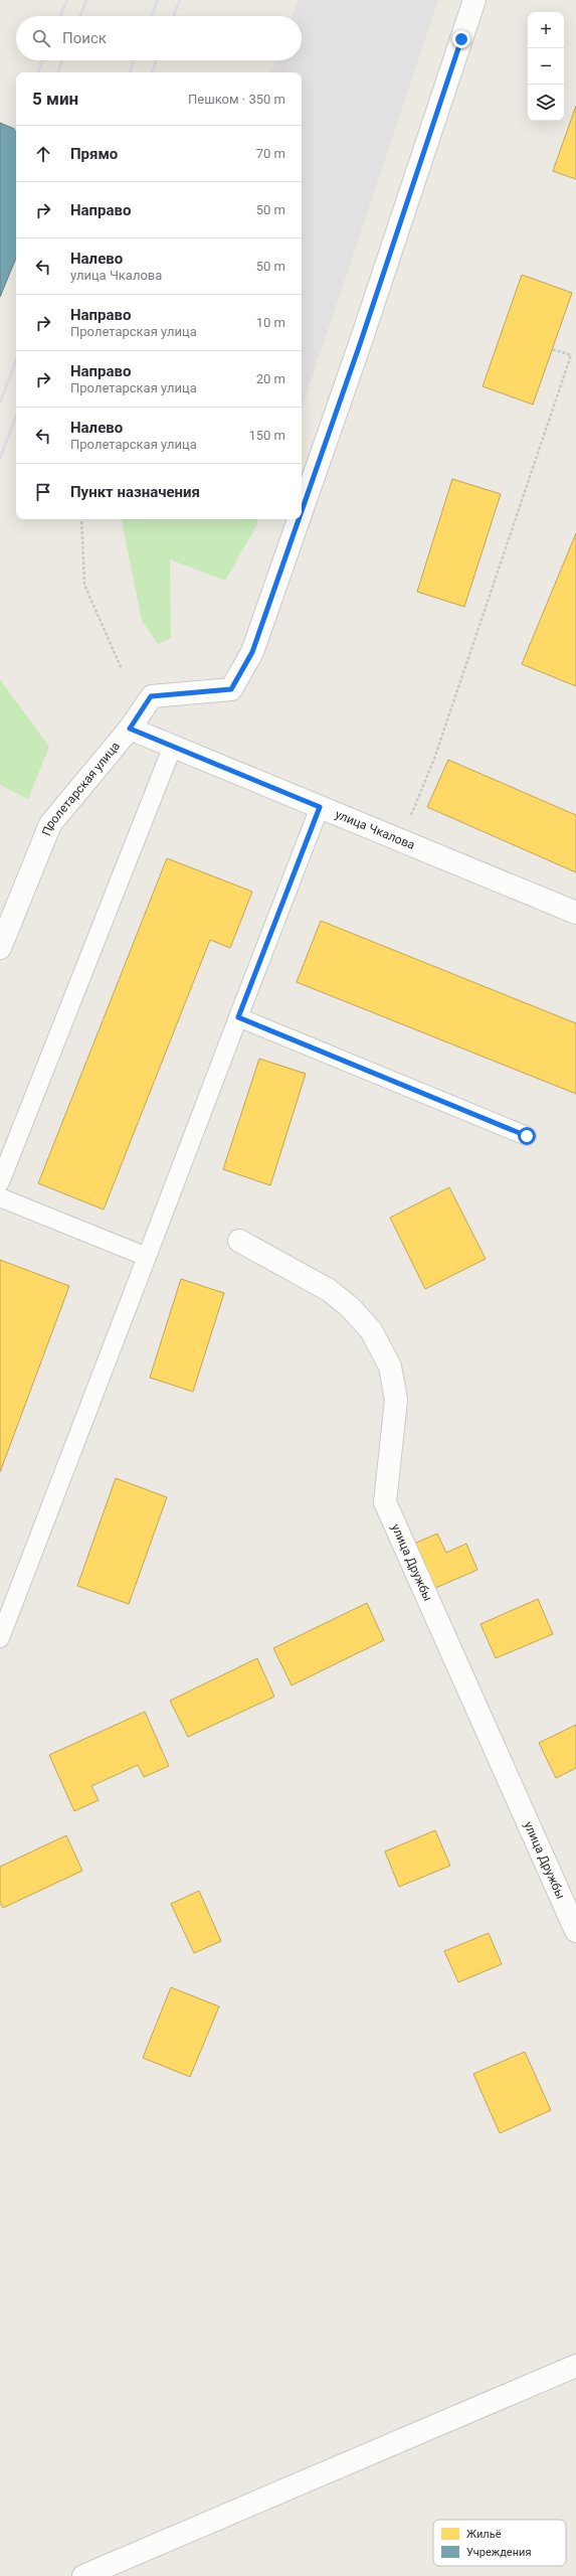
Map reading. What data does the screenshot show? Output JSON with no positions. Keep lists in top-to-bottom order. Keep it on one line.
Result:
{"streets":{"street":["Пролетарская улица","улица Чкалова","улица Дружбы"]},"crossings":[["Пролетарская улица","улица Чкалова"]],"legend":["Жильё","Учреждения"],"page":{"map_buttons":["+","−"],"search":"Поиск","heading":["5 мин","Пешком · 350 m"],"list":[["Прямо","70 m"],["Направо","50 m"],["Налево","улица Чкалова","50 m"],["Направо","Пролетарская улица","10 m"],["Направо","Пролетарская улица","20 m"],["Налево","Пролетарская улица","150 m"],"Пункт назначения"]}}
